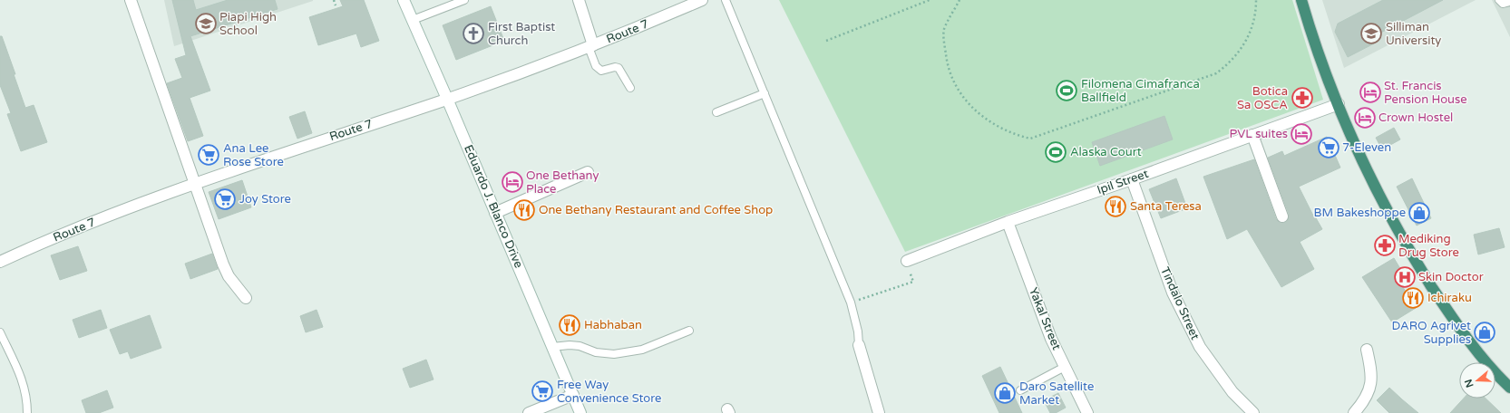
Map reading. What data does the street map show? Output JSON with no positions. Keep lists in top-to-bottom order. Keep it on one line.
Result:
{"streets":{"street":["Route 7","Ipil Street","Eduardo J. Blanco Drive","Tindalo Street","Yakal Street"]},"crossings":[["Route 7","Eduardo J. Blanco Drive"],["Ipil Street","Tindalo Street"],["Ipil Street","Yakal Street"]],"places":{"school or university":["Piapi High School","Silliman University"],"church":["First Baptist Church"],"sports":["Filomena Cimafranca Ballfield","Alaska Court"],"hotel":["St. Francis Pension House","Crown Hostel","PVL suites","One Bethany Place"],"pharmacy":["Botica Sa OSCA","Mediking Drug Store"],"supermarket":["7-Eleven","Ana Lee Rose Store","Joy Store","Free Way Convenience Store"],"restaurant":["Santa Teresa","One Bethany Restaurant and Coffee Shop","Ichiraku","Habhaban"],"shop":["BM Bakeshoppe","DARO Agrivet Supplies","Daro Satellite Market"],"hospital":["Skin Doctor"]},"north":"left"}
